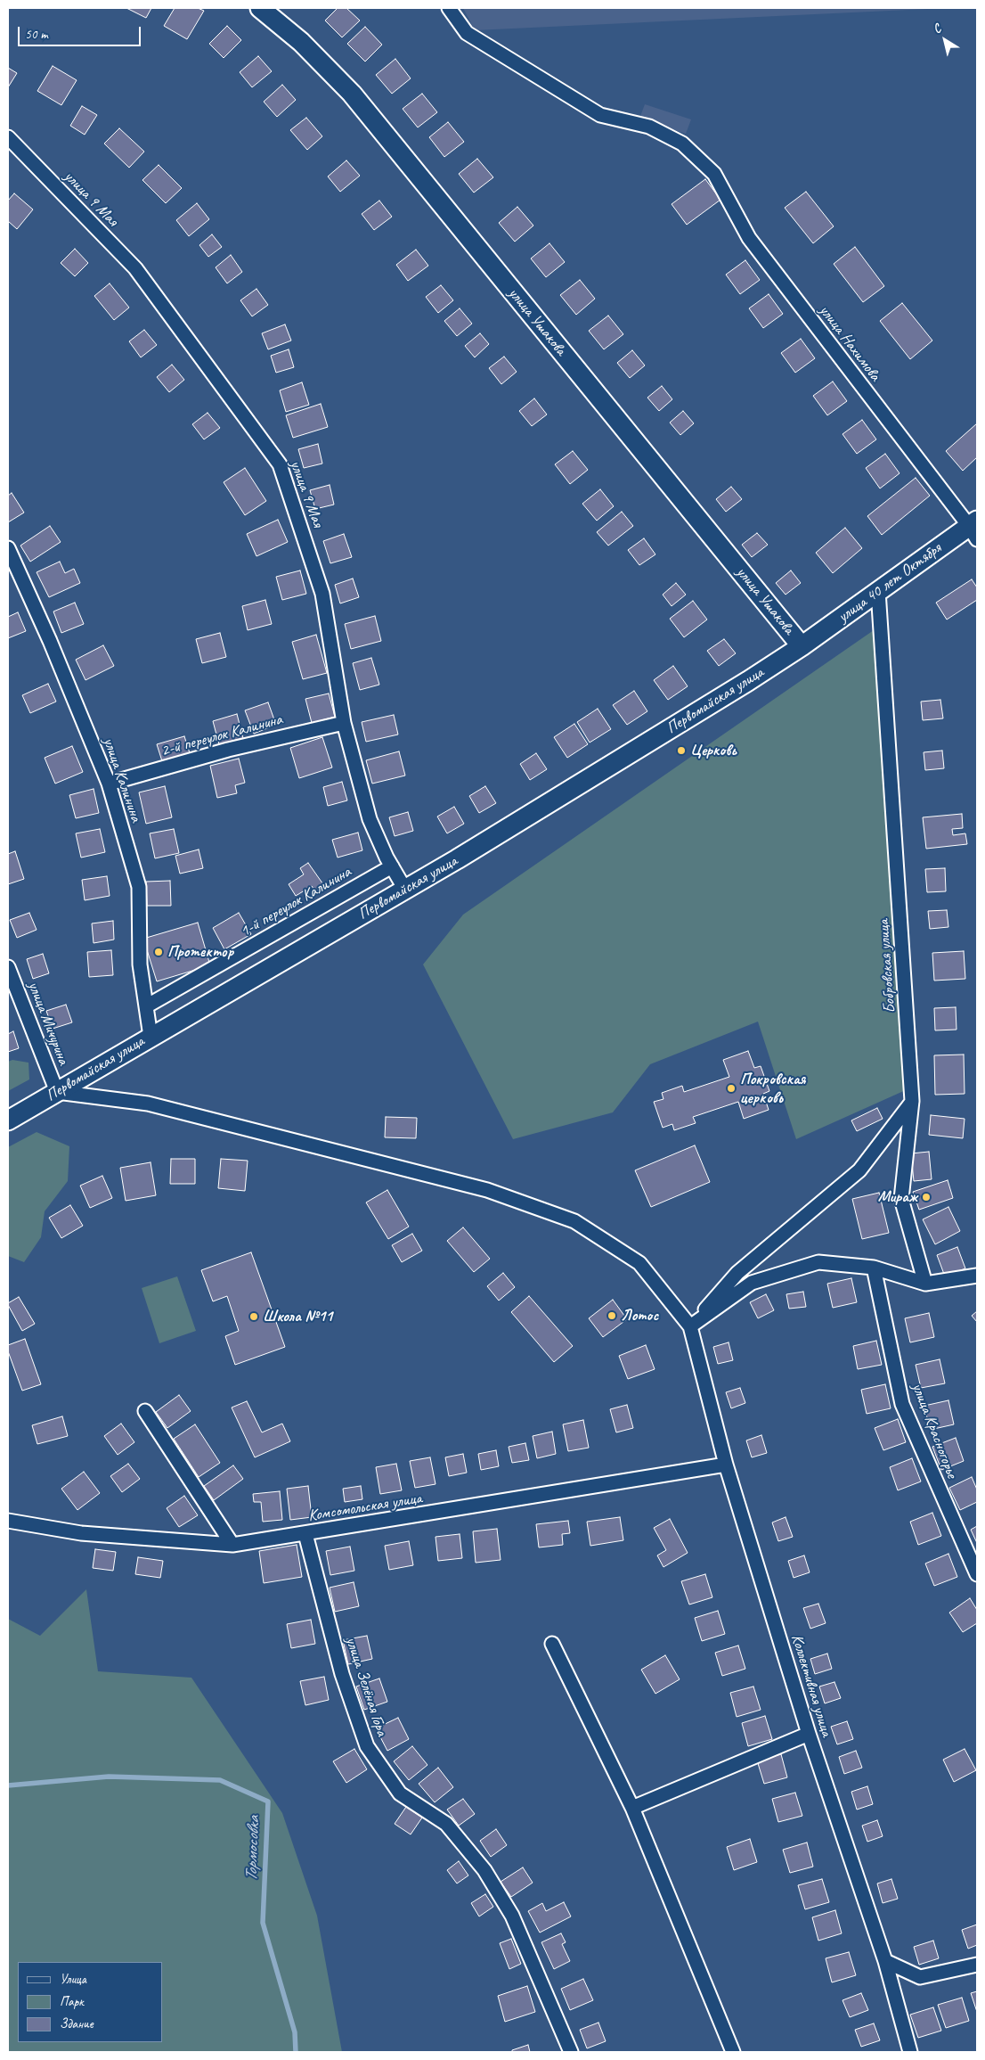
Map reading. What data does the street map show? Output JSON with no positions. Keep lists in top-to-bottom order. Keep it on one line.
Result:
{"streets":{"main road":["улица Ушакова","улица 40 лет Октября","Первомайская улица"],"street":["улица 9 Мая","улица Нахимова","2-й переулок Калинина","улица Калинина","1-й переулок Калинина","Бобровская улица","улица Мичурина","улица Красногорье","Комсомольская улица","Коллективная улица","улица Зелёная Гора"]},"crossings":[["улица 9 Мая","Первомайская улица"],["улица 9 Мая","2-й переулок Калинина"],["улица 9 Мая","1-й переулок Калинина"],["улица Ушакова","улица 40 лет Октября"],["улица Ушакова","Первомайская улица"],["улица Нахимова","улица 40 лет Октября"],["улица 40 лет Октября","Первомайская улица"],["улица 40 лет Октября","Бобровская улица"],["Первомайская улица","улица Калинина"],["Первомайская улица","улица Мичурина"],["2-й переулок Калинина","улица Калинина"],["улица Калинина","1-й переулок Калинина"],["Комсомольская улица","Коллективная улица"],["Комсомольская улица","улица Зелёная Гора"]],"water":["Тормосовка"],"places":["Церковь","Протектор","Покровская церковь","Мираж","Лотос","Школа №11"],"legend":["Улица","Парк","Здание"],"scale_bar":"50 m","north":"top left"}
